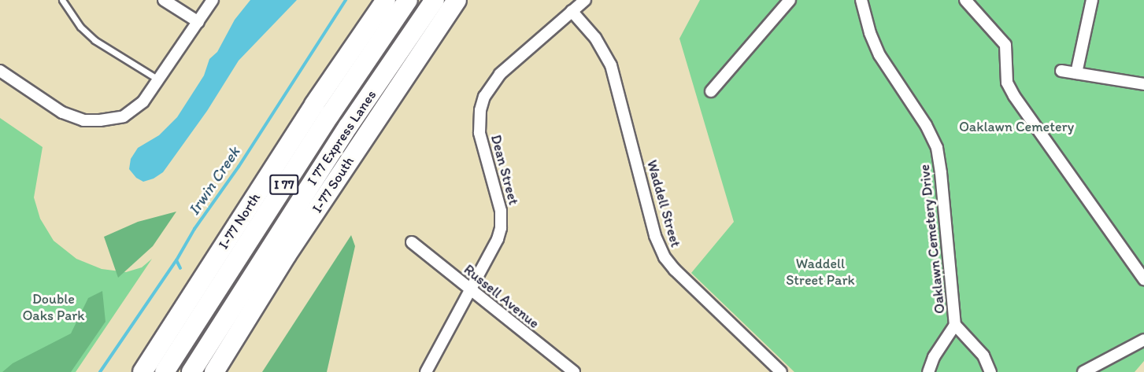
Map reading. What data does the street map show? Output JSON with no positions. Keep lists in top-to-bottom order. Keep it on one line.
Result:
{"streets":{"highway":["I 77 Express Lanes","I 77","I-77 South","I-77 North"],"street":["Dean Street","Waddell Street","Oaklawn Cemetery Drive","Russell Avenue"]},"crossings":[["Dean Street","Waddell Street"],["Dean Street","Russell Avenue"]],"water":["Irwin Creek"],"parks":["Oaklawn Cemetery","Waddell Street Park","Double Oaks Park"]}
